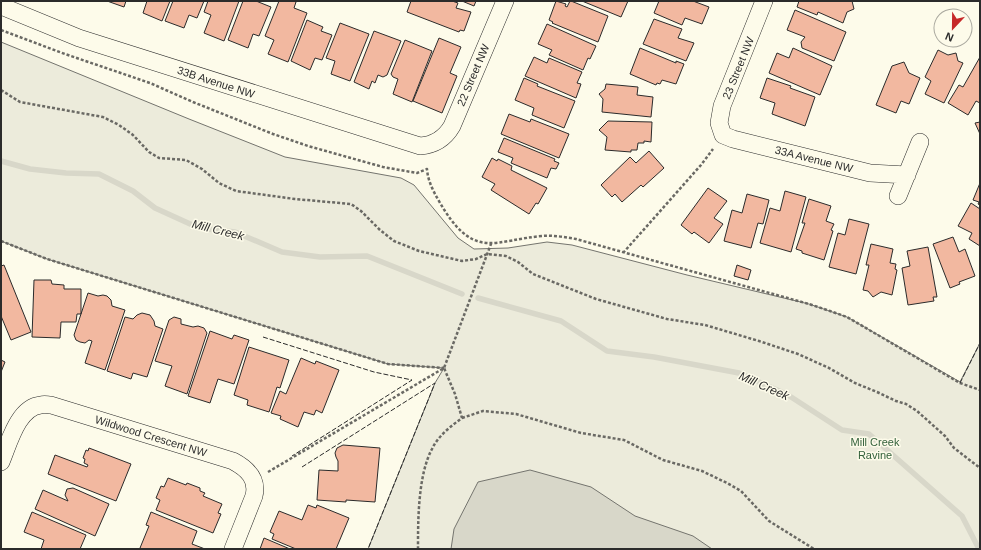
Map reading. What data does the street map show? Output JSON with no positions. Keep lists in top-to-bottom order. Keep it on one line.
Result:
{"streets":{"street":["23 Street NW","22 Street NW","33B Avenue NW","33A Avenue NW","Wildwood Crescent NW"]},"crossings":[["23 Street NW","33A Avenue NW"],["22 Street NW","33B Avenue NW"]],"water":["Mill Creek"],"parks":["Mill Creek Ravine"],"north":"bottom"}
